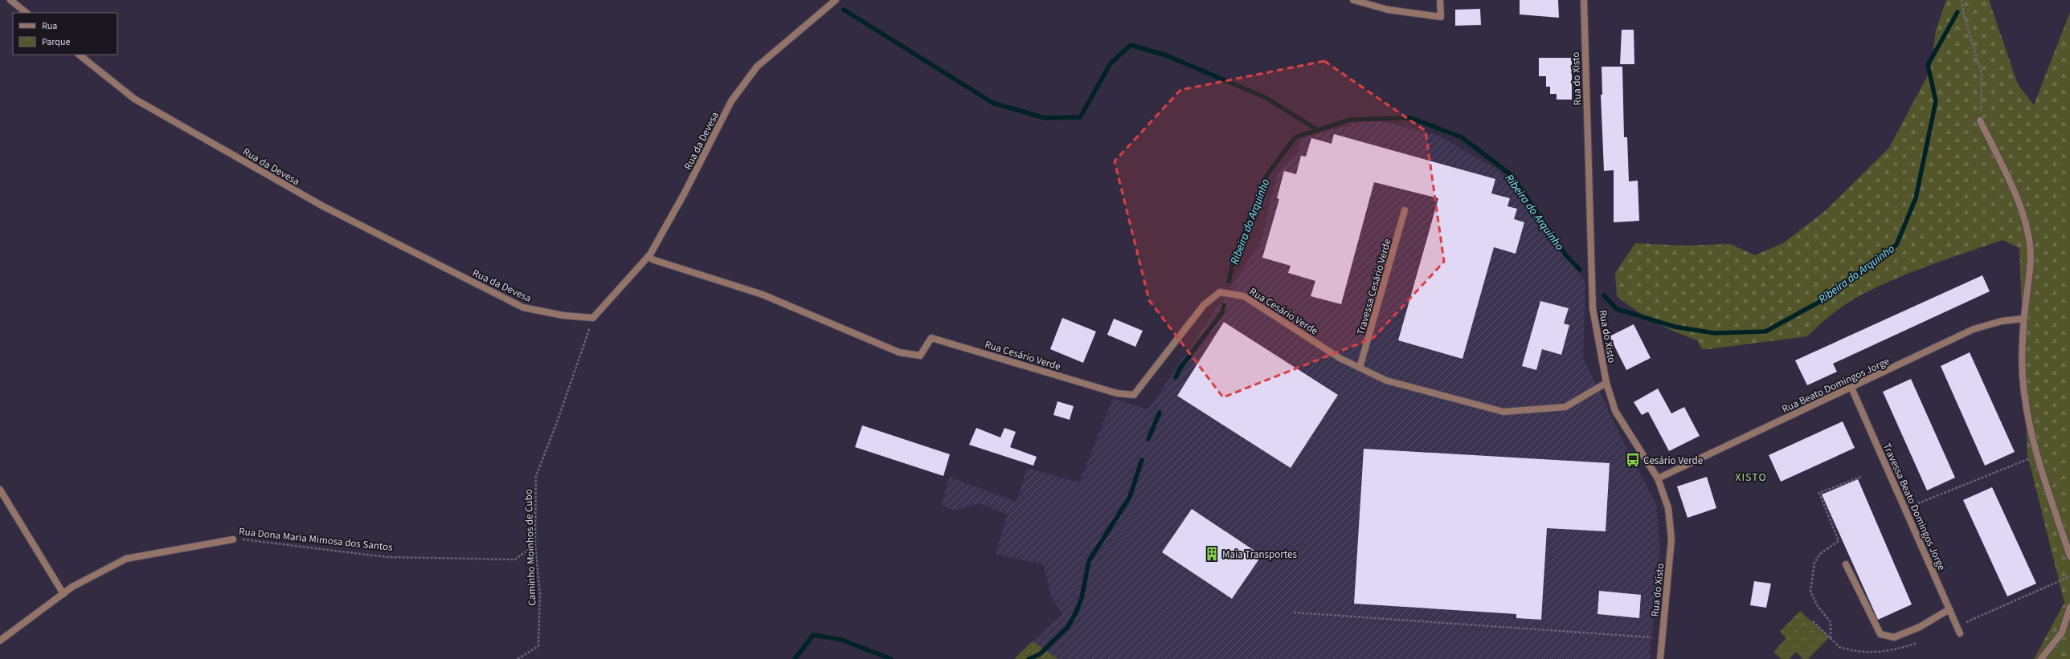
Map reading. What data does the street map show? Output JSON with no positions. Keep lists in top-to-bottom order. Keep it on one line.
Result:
{"streets":{"street":["Rua do Xisto","Rua da Devesa","Travessa Cesário Verde","Rua Cesário Verde","Rua Beato Domingos Jorge","Travessa Beato Domingos Jorge","Rua Dona Maria Mimosa dos Santos"],"path":["Caminho Moinhos de Cubo"]},"crossings":[["Rua do Xisto","Rua Cesário Verde"],["Rua do Xisto","Rua Beato Domingos Jorge"],["Rua da Devesa","Rua Cesário Verde"],["Rua da Devesa","Caminho Moinhos de Cubo"],["Travessa Cesário Verde","Rua Cesário Verde"],["Rua Beato Domingos Jorge","Travessa Beato Domingos Jorge"],["Rua Dona Maria Mimosa dos Santos","Caminho Moinhos de Cubo"]],"districts":["XISTO"],"water":["Ribeira do Arquinho"],"places":{"bus stop":["Cesário Verde"],"building":["Maia Transportes"]},"legend":["Rua","Parque"]}
